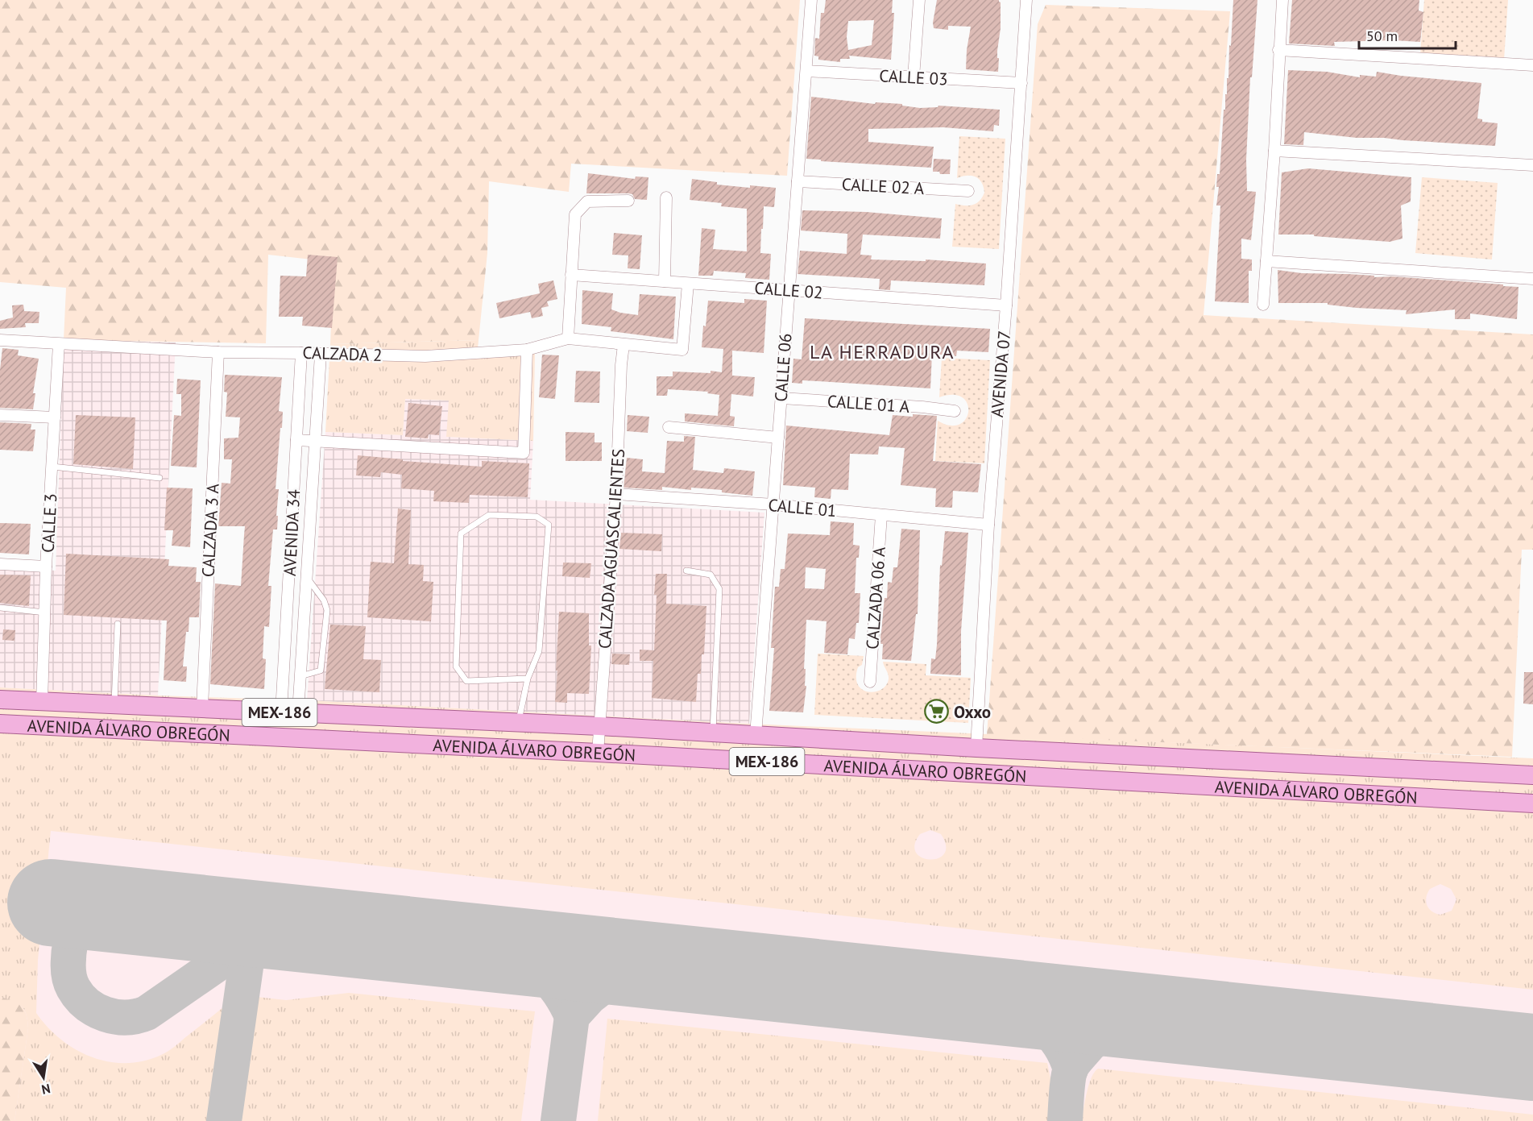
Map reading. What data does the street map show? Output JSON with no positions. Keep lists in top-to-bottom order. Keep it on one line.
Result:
{"streets":{"main road":["MEX-186","AVENIDA ÁLVARO OBREGÓN"],"street":["CALLE 03","CALLE 02 A","CALLE 02","CALZADA 2","CALLE 06","AVENIDA 07","CALLE 01 A","CALLE 01","CALLE 3","CALZADA 3 A","AVENIDA 34","CALZADA AGUASCALIENTES","CALZADA 06 A"]},"crossings":[["CALLE 03","CALLE 06"],["CALLE 03","AVENIDA 07"],["CALLE 02 A","CALLE 06"],["CALLE 02","CALZADA 2"],["CALLE 02","CALLE 06"],["CALLE 02","AVENIDA 07"],["CALZADA 2","CALLE 3"],["CALZADA 2","CALZADA 3 A"],["CALZADA 2","AVENIDA 34"],["CALZADA 2","CALZADA AGUASCALIENTES"],["CALLE 06","CALLE 01 A"],["CALLE 06","CALLE 01"],["CALLE 06","AVENIDA ÁLVARO OBREGÓN"],["AVENIDA 07","CALLE 01"],["AVENIDA 07","AVENIDA ÁLVARO OBREGÓN"],["CALLE 01","CALZADA AGUASCALIENTES"],["CALLE 01","CALZADA 06 A"],["CALLE 3","AVENIDA ÁLVARO OBREGÓN"],["CALZADA 3 A","AVENIDA ÁLVARO OBREGÓN"],["AVENIDA 34","AVENIDA ÁLVARO OBREGÓN"],["CALZADA AGUASCALIENTES","AVENIDA ÁLVARO OBREGÓN"]],"districts":["LA HERRADURA"],"places":{"supermarket":["Oxxo"]},"scale_bar":"50 m","north":"bottom"}
